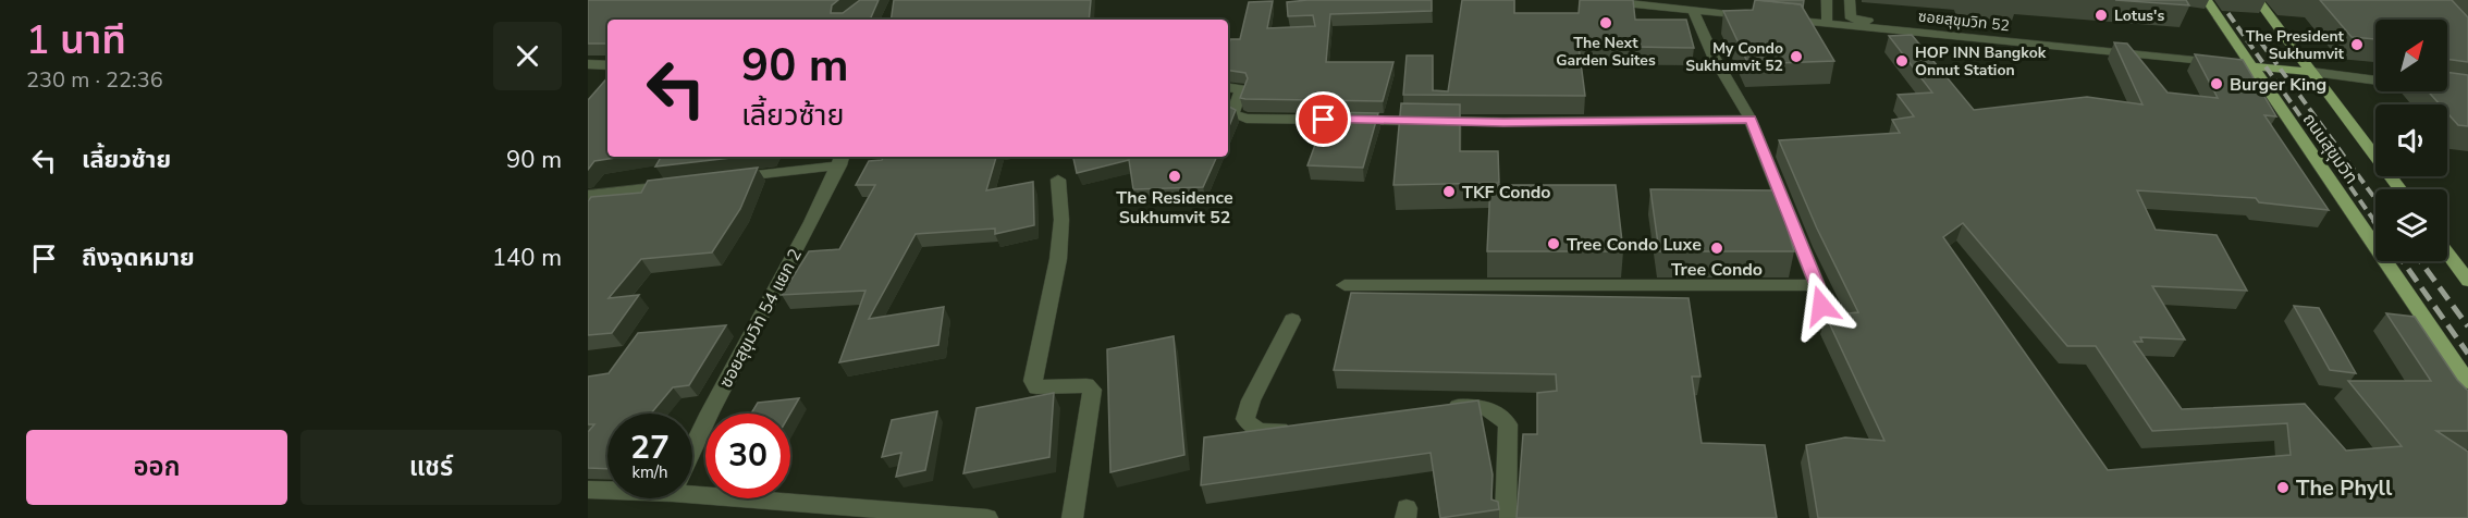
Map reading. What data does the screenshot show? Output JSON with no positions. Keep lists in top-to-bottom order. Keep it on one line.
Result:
{"streets":{"main road":["ถนนสุขุมวิท"],"street":["ซอยสุขุมวิท 52","ซอยสุขุมวิท 54 แยก 2"]},"crossings":[["ซอยสุขุมวิท 52","ถนนสุขุมวิท"]],"places":["Lotus's","The Next Garden Suites","The President Sukhumvit","My Condo Sukhumvit 52","HOP INN Bangkok Onnut Station","Burger King","The Residence Sukhumvit 52","TKF Condo","Tree Condo Luxe","Tree Condo","The Phyll"],"north":"top right","page":{"heading":["1 นาที","230 m · 22:36"],"turn":["90 m","เลี้ยวซ้าย"],"list":[{"name":"เลี้ยวซ้าย","value":"90 m"},{"name":"ถึงจุดหมาย","value":"140 m"}],"speed":"27 km/h","limit":"30","buttons":["ออก","แชร์"]}}
